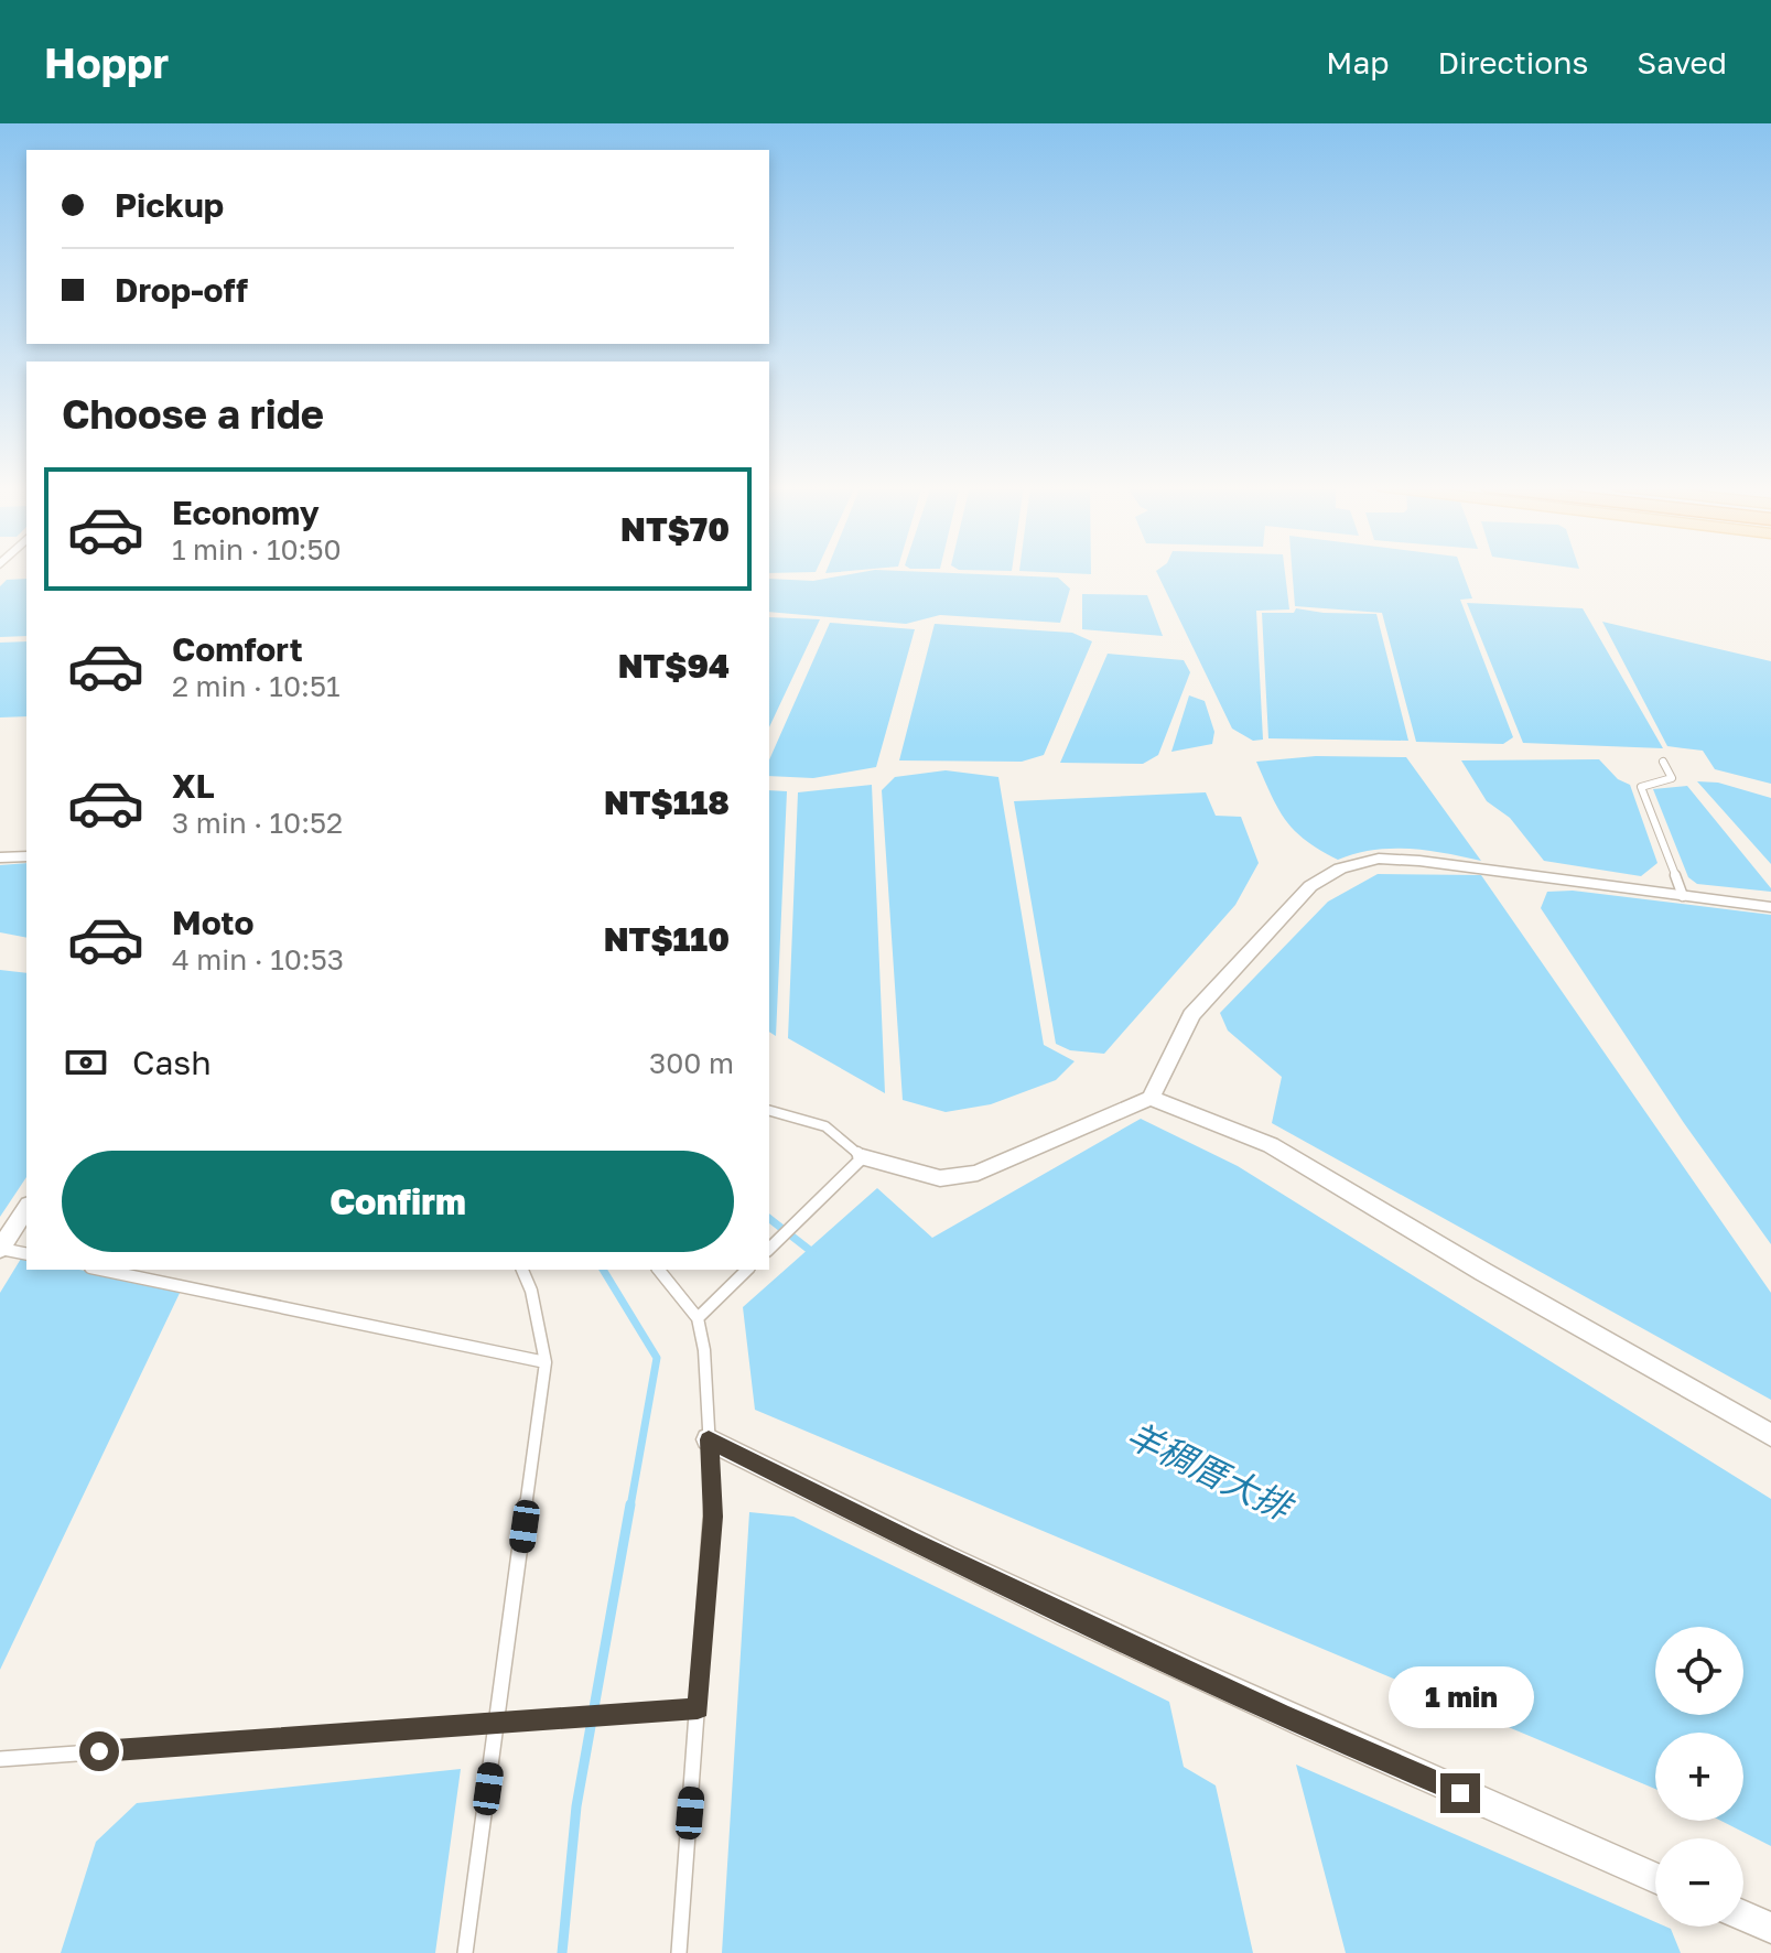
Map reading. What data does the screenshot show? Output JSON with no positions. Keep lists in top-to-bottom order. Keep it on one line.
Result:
{"water":["羊稠厝大排"],"page":{"header":"Hoppr","nav":["Map","Directions","Saved"],"banner":["Pickup","Drop-off"],"heading":"Choose a ride","list":[{"name":"Economy","note":"1 min · 10:50","value":"NT$70"},{"name":"Comfort","note":"2 min · 10:51","value":"NT$94"},{"name":"XL","note":"3 min · 10:52","value":"NT$118"},{"name":"Moto","note":"4 min · 10:53","value":"NT$110"}],"pay":["Cash","300 m"],"buttons":"Confirm","map_buttons":["+","−"],"bubble":"1 min"}}
